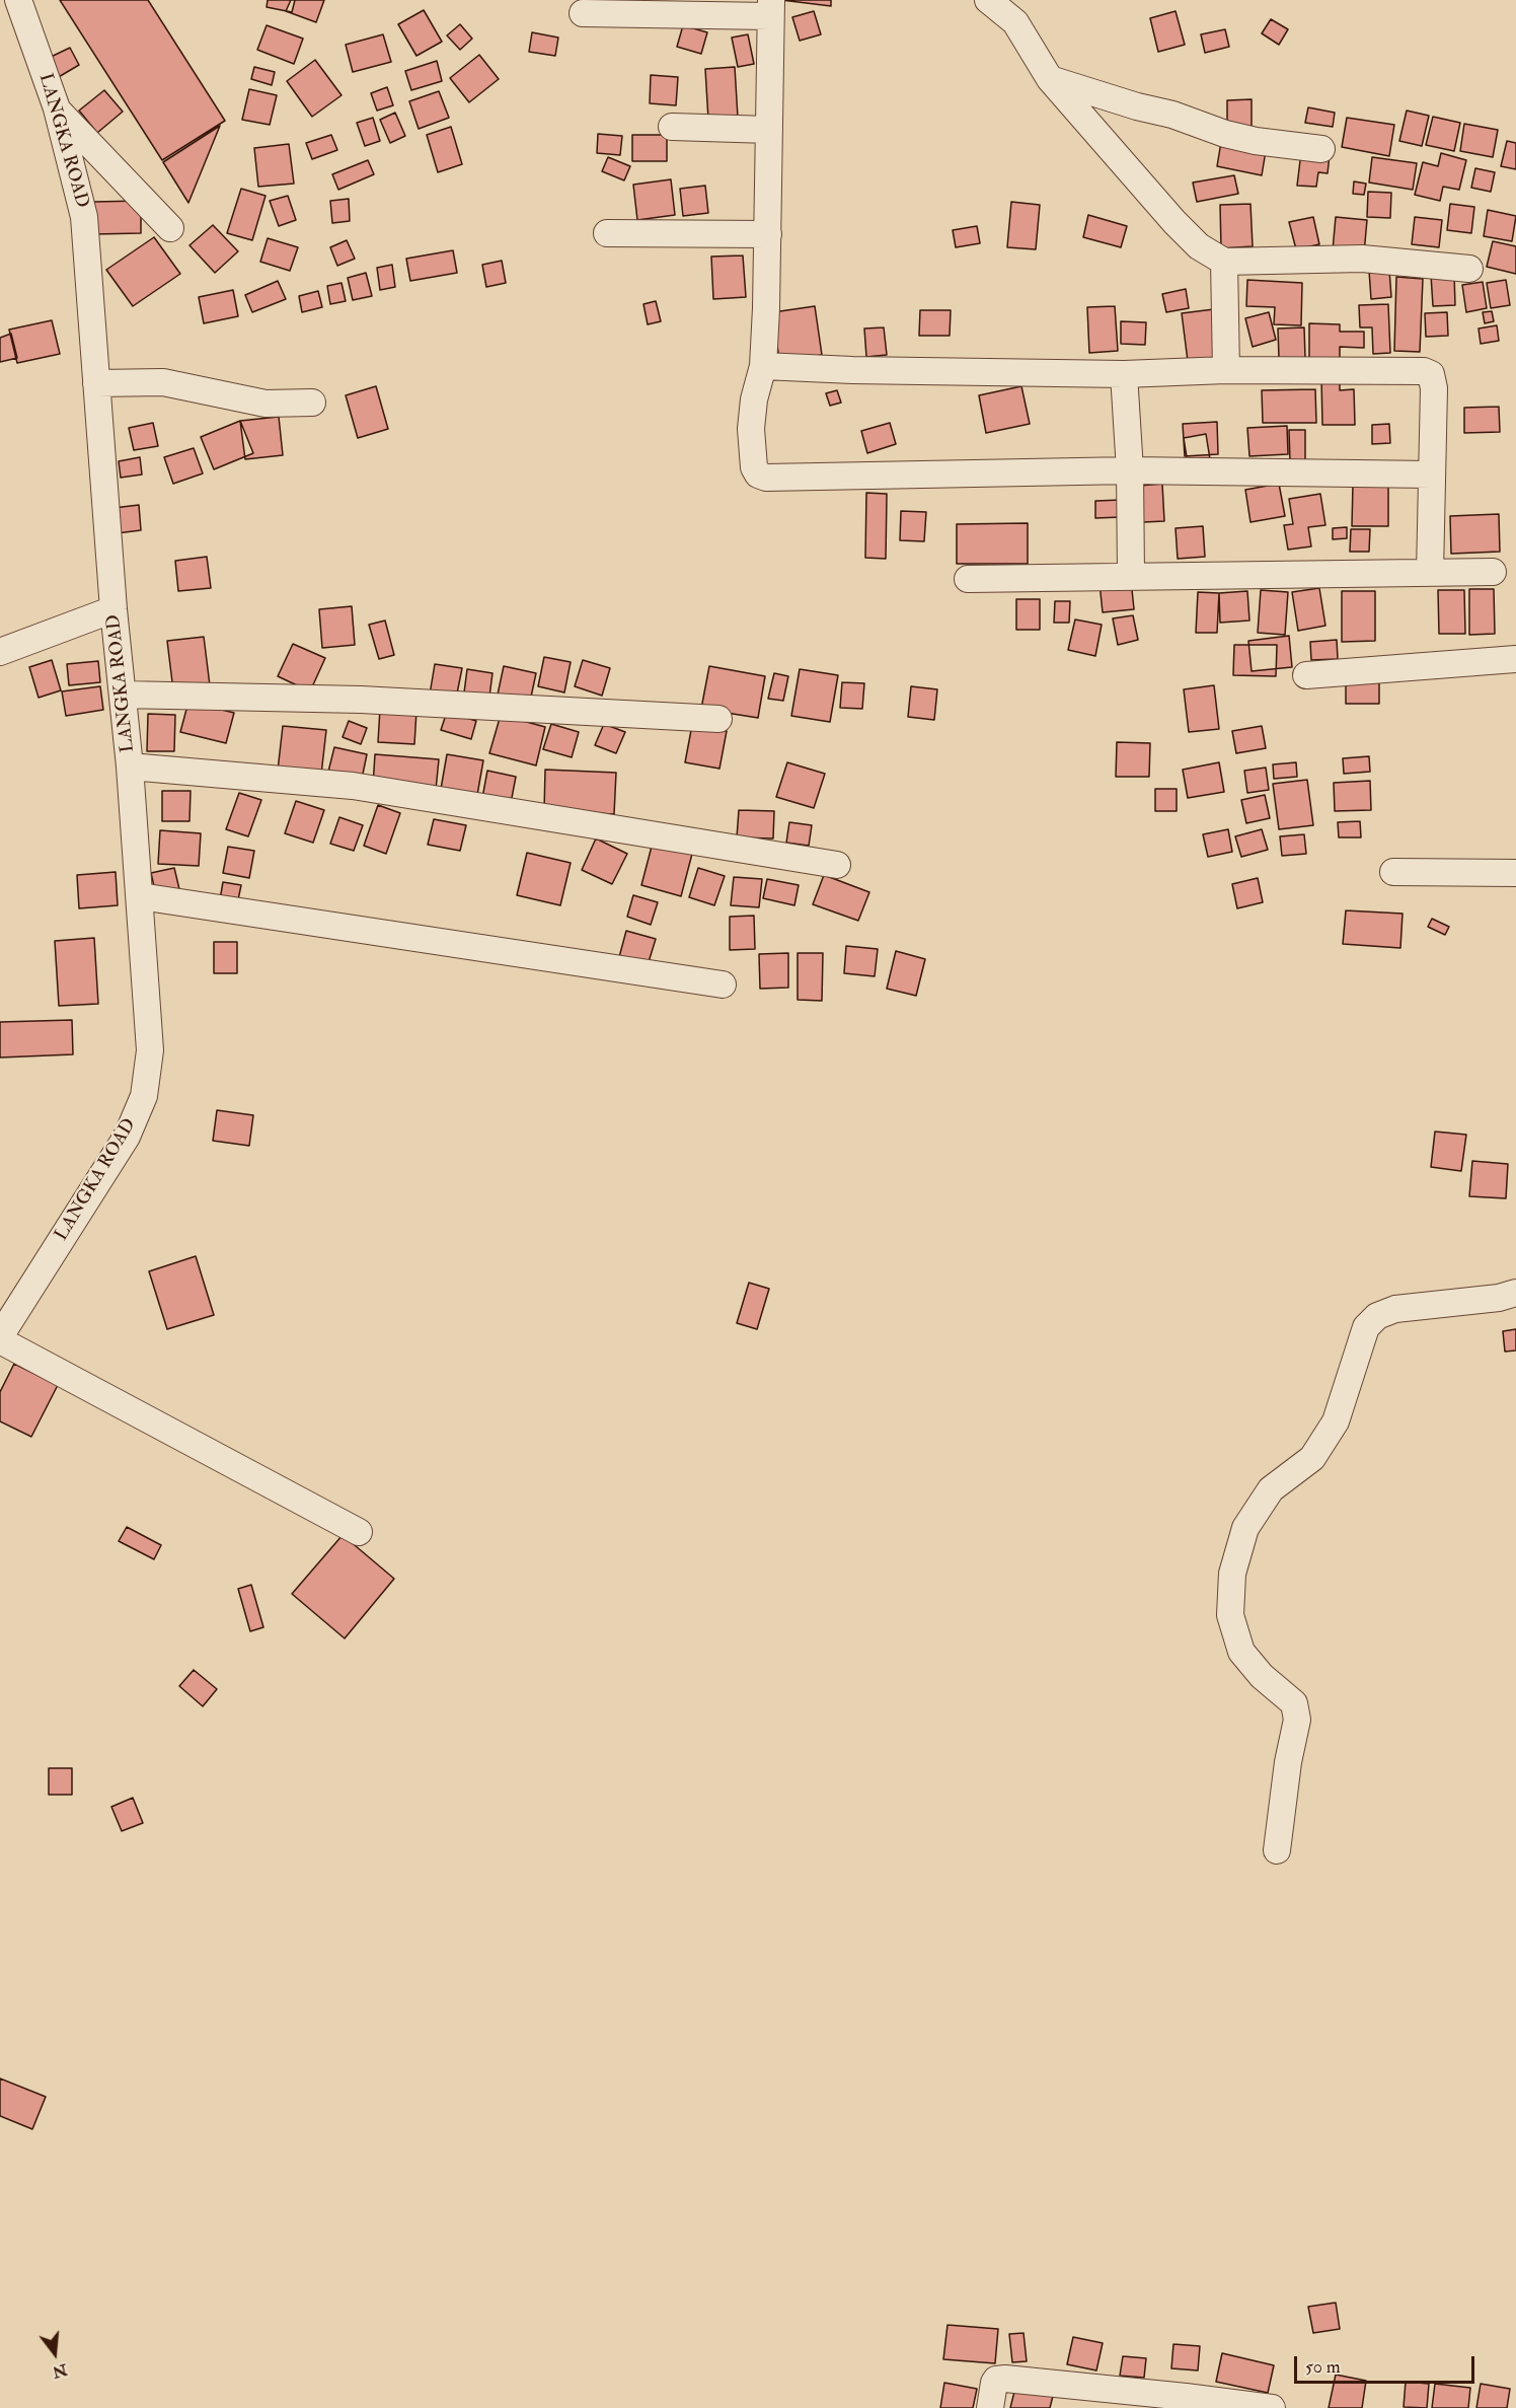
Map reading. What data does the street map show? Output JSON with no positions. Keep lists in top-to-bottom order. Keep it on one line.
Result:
{"streets":{"street":["LANGKA ROAD"]},"scale_bar":"50 m","north":"bottom"}
